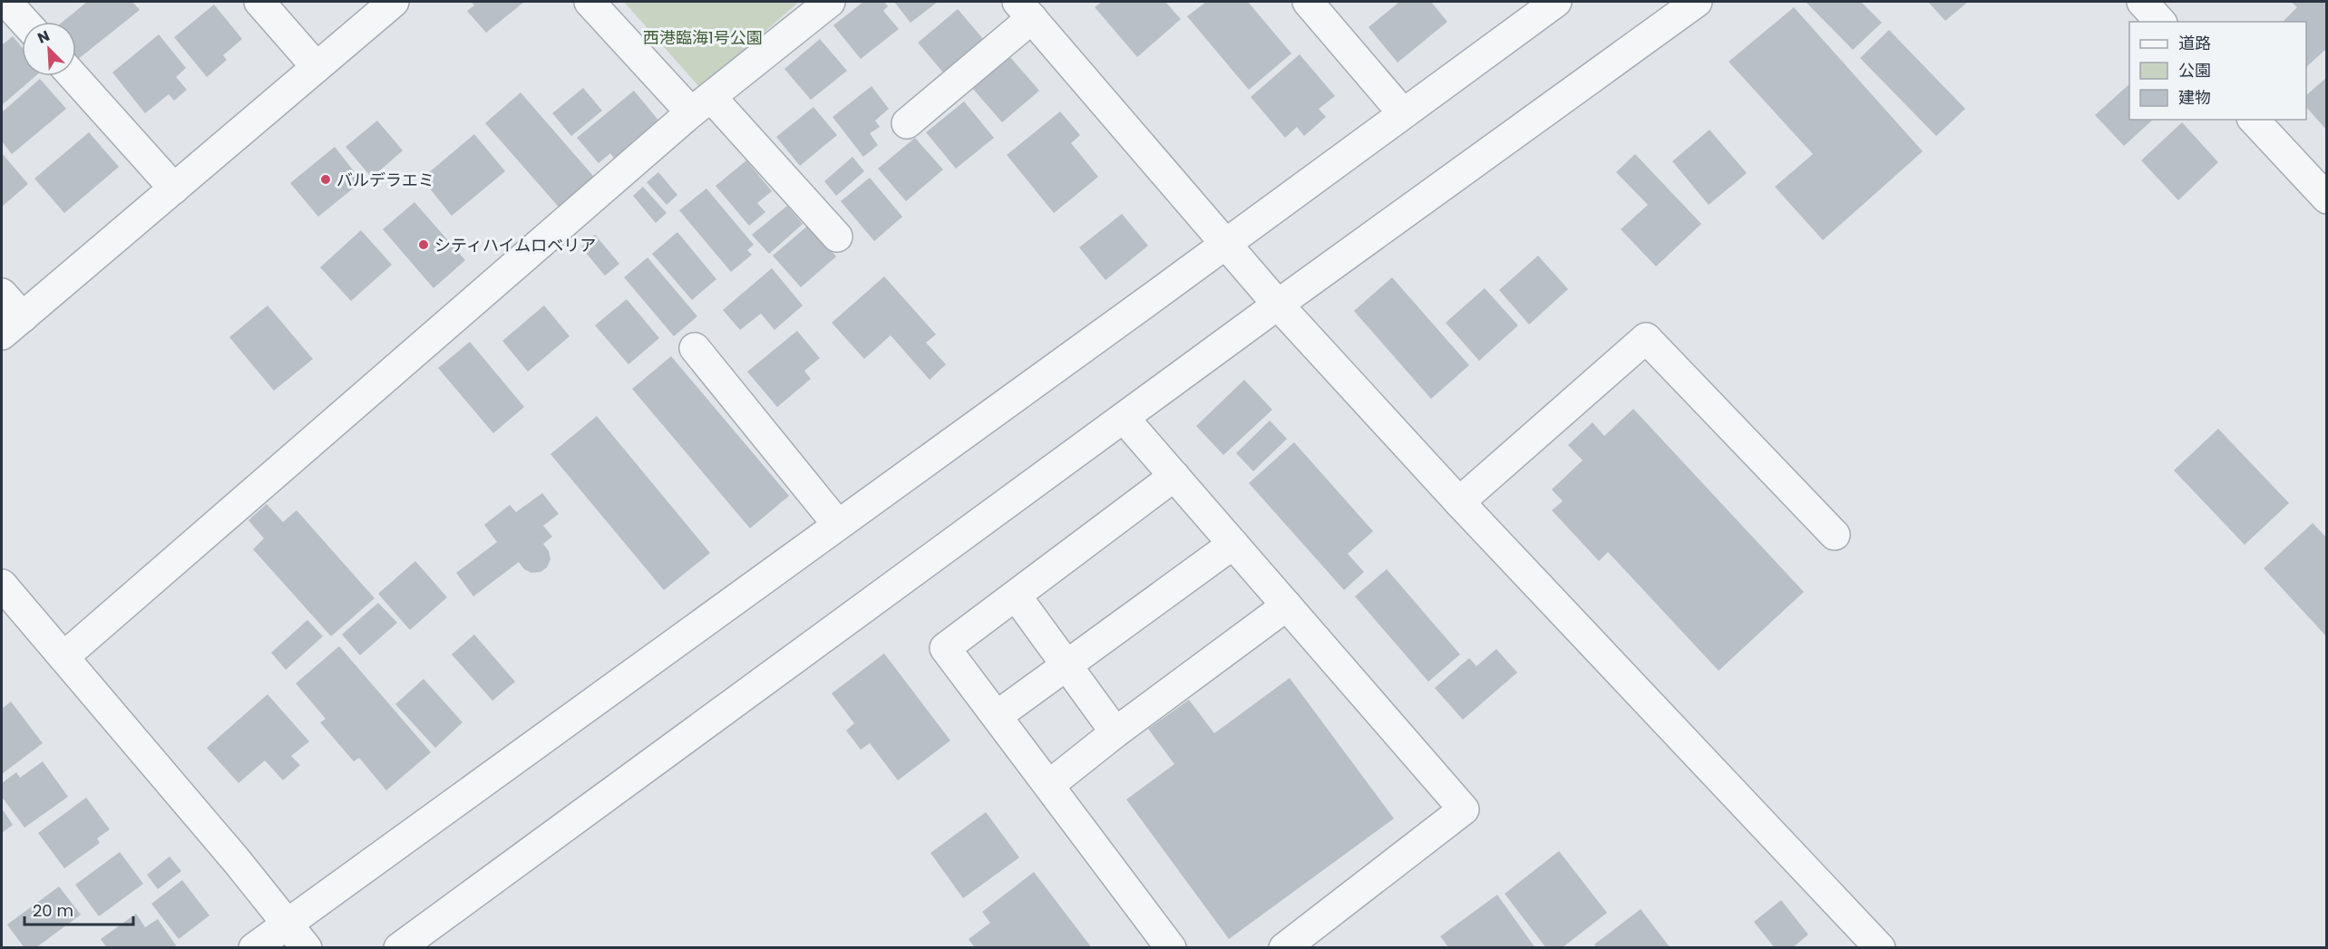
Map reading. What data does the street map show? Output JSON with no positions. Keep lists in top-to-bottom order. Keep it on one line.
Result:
{"parks":["西港臨海1号公園"],"places":["バルデラエミ","シティハイムロベリア"],"legend":["道路","公園","建物"],"scale_bar":"20 m","north":"top left"}
